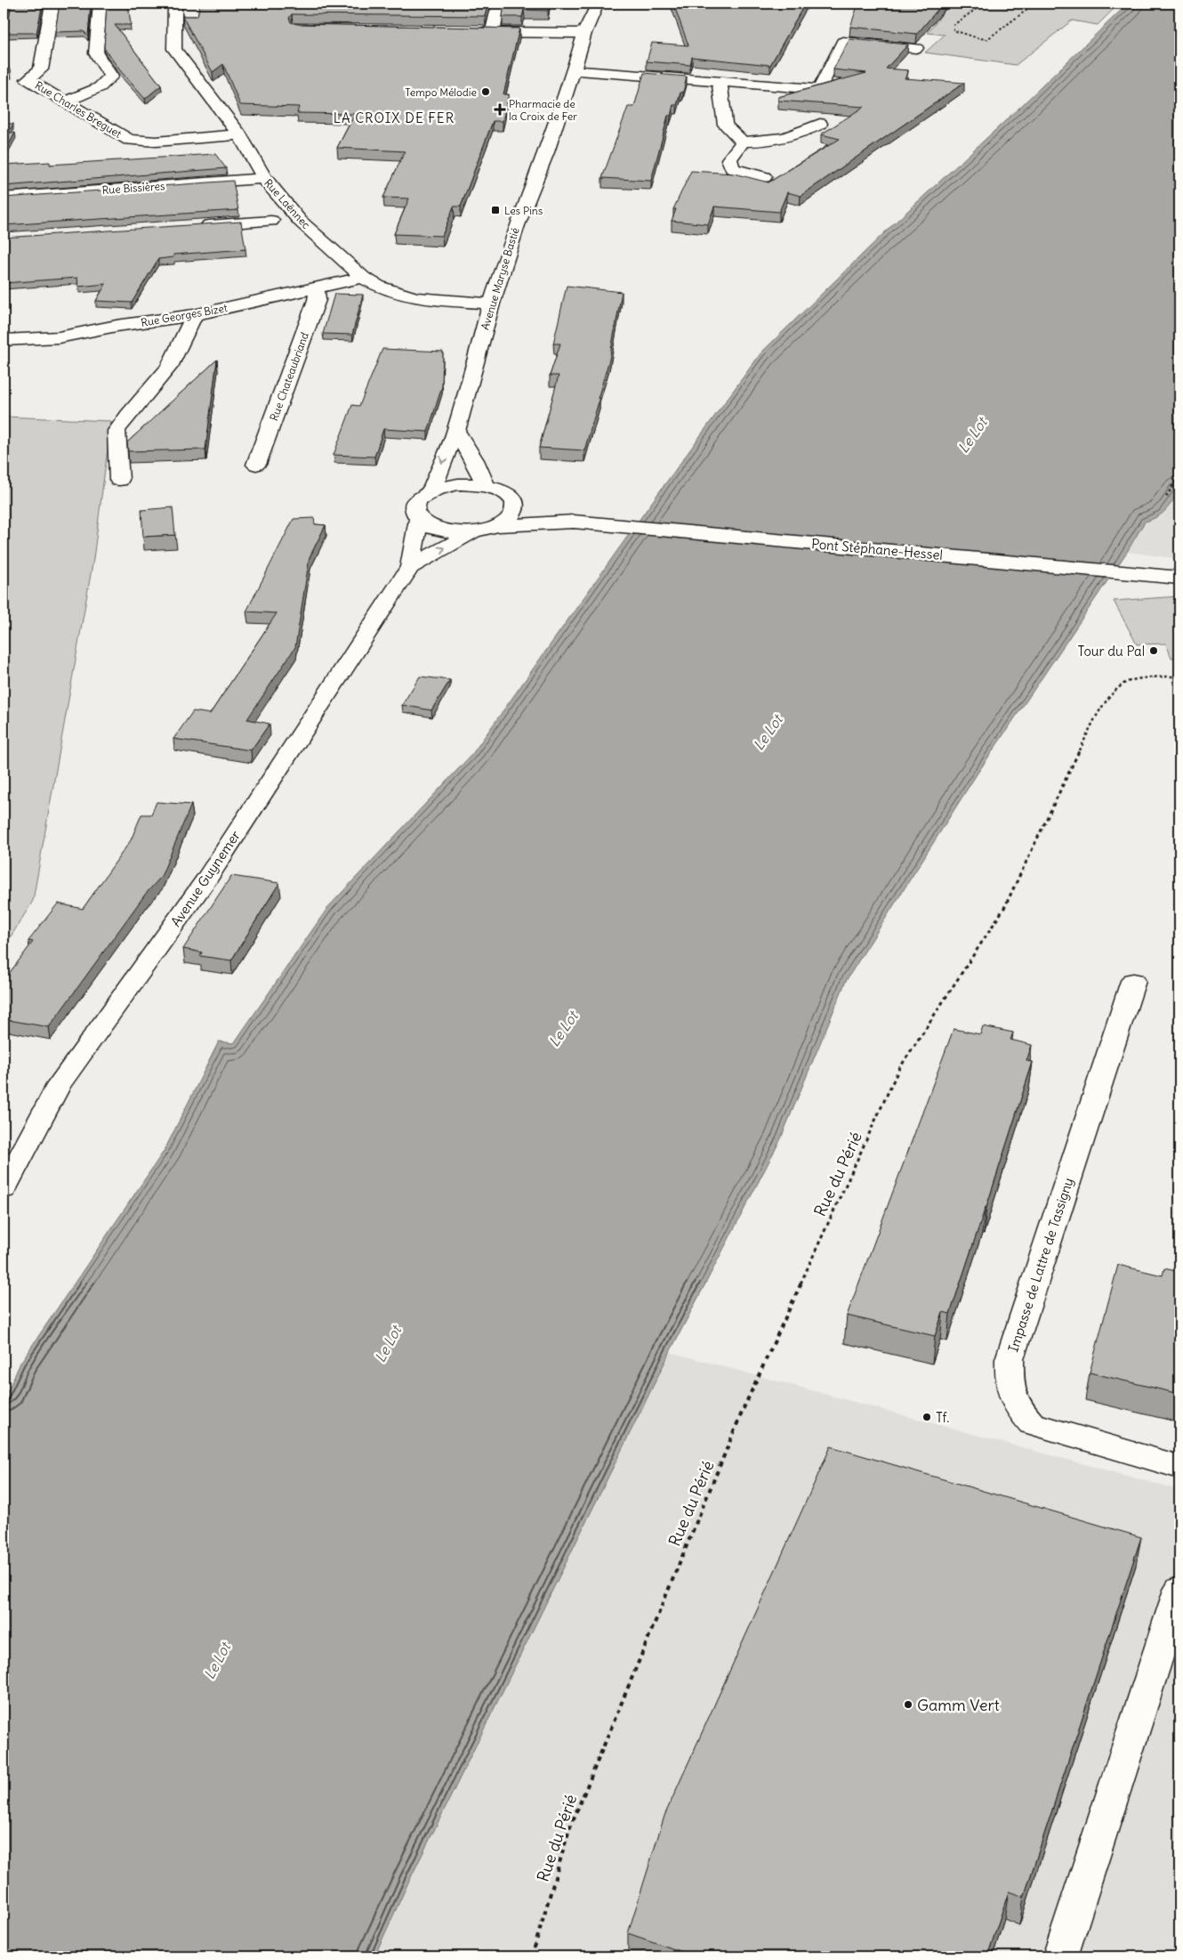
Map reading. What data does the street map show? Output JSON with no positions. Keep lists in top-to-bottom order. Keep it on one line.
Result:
{"streets":{"street":["Rue Charles Breguet","Rue Bissières","Rue Laënnec","Avenue Maryse Bastié","Rue Georges Bizet","Rue Chateaubriand","Pont Stéphane-Hessel","Avenue Guynemer","Impasse de Lattre de Tassigny"],"path":["Rue du Périé"]},"crossings":[["Rue Charles Breguet","Rue Laënnec"],["Rue Bissières","Rue Laënnec"],["Rue Laënnec","Avenue Maryse Bastié"],["Rue Laënnec","Rue Georges Bizet"],["Avenue Maryse Bastié","Avenue Guynemer"],["Rue Georges Bizet","Rue Chateaubriand"],["Pont Stéphane-Hessel","Avenue Guynemer"]],"districts":["LA CROIX DE FER"],"water":["Le Lot"],"places":{"other":["Tempo Mélodie","Tour du Pal","Tf.","Gamm Vert"],"health":["Pharmacie de la Croix de Fer"],"transit":["Les Pins"]}}
